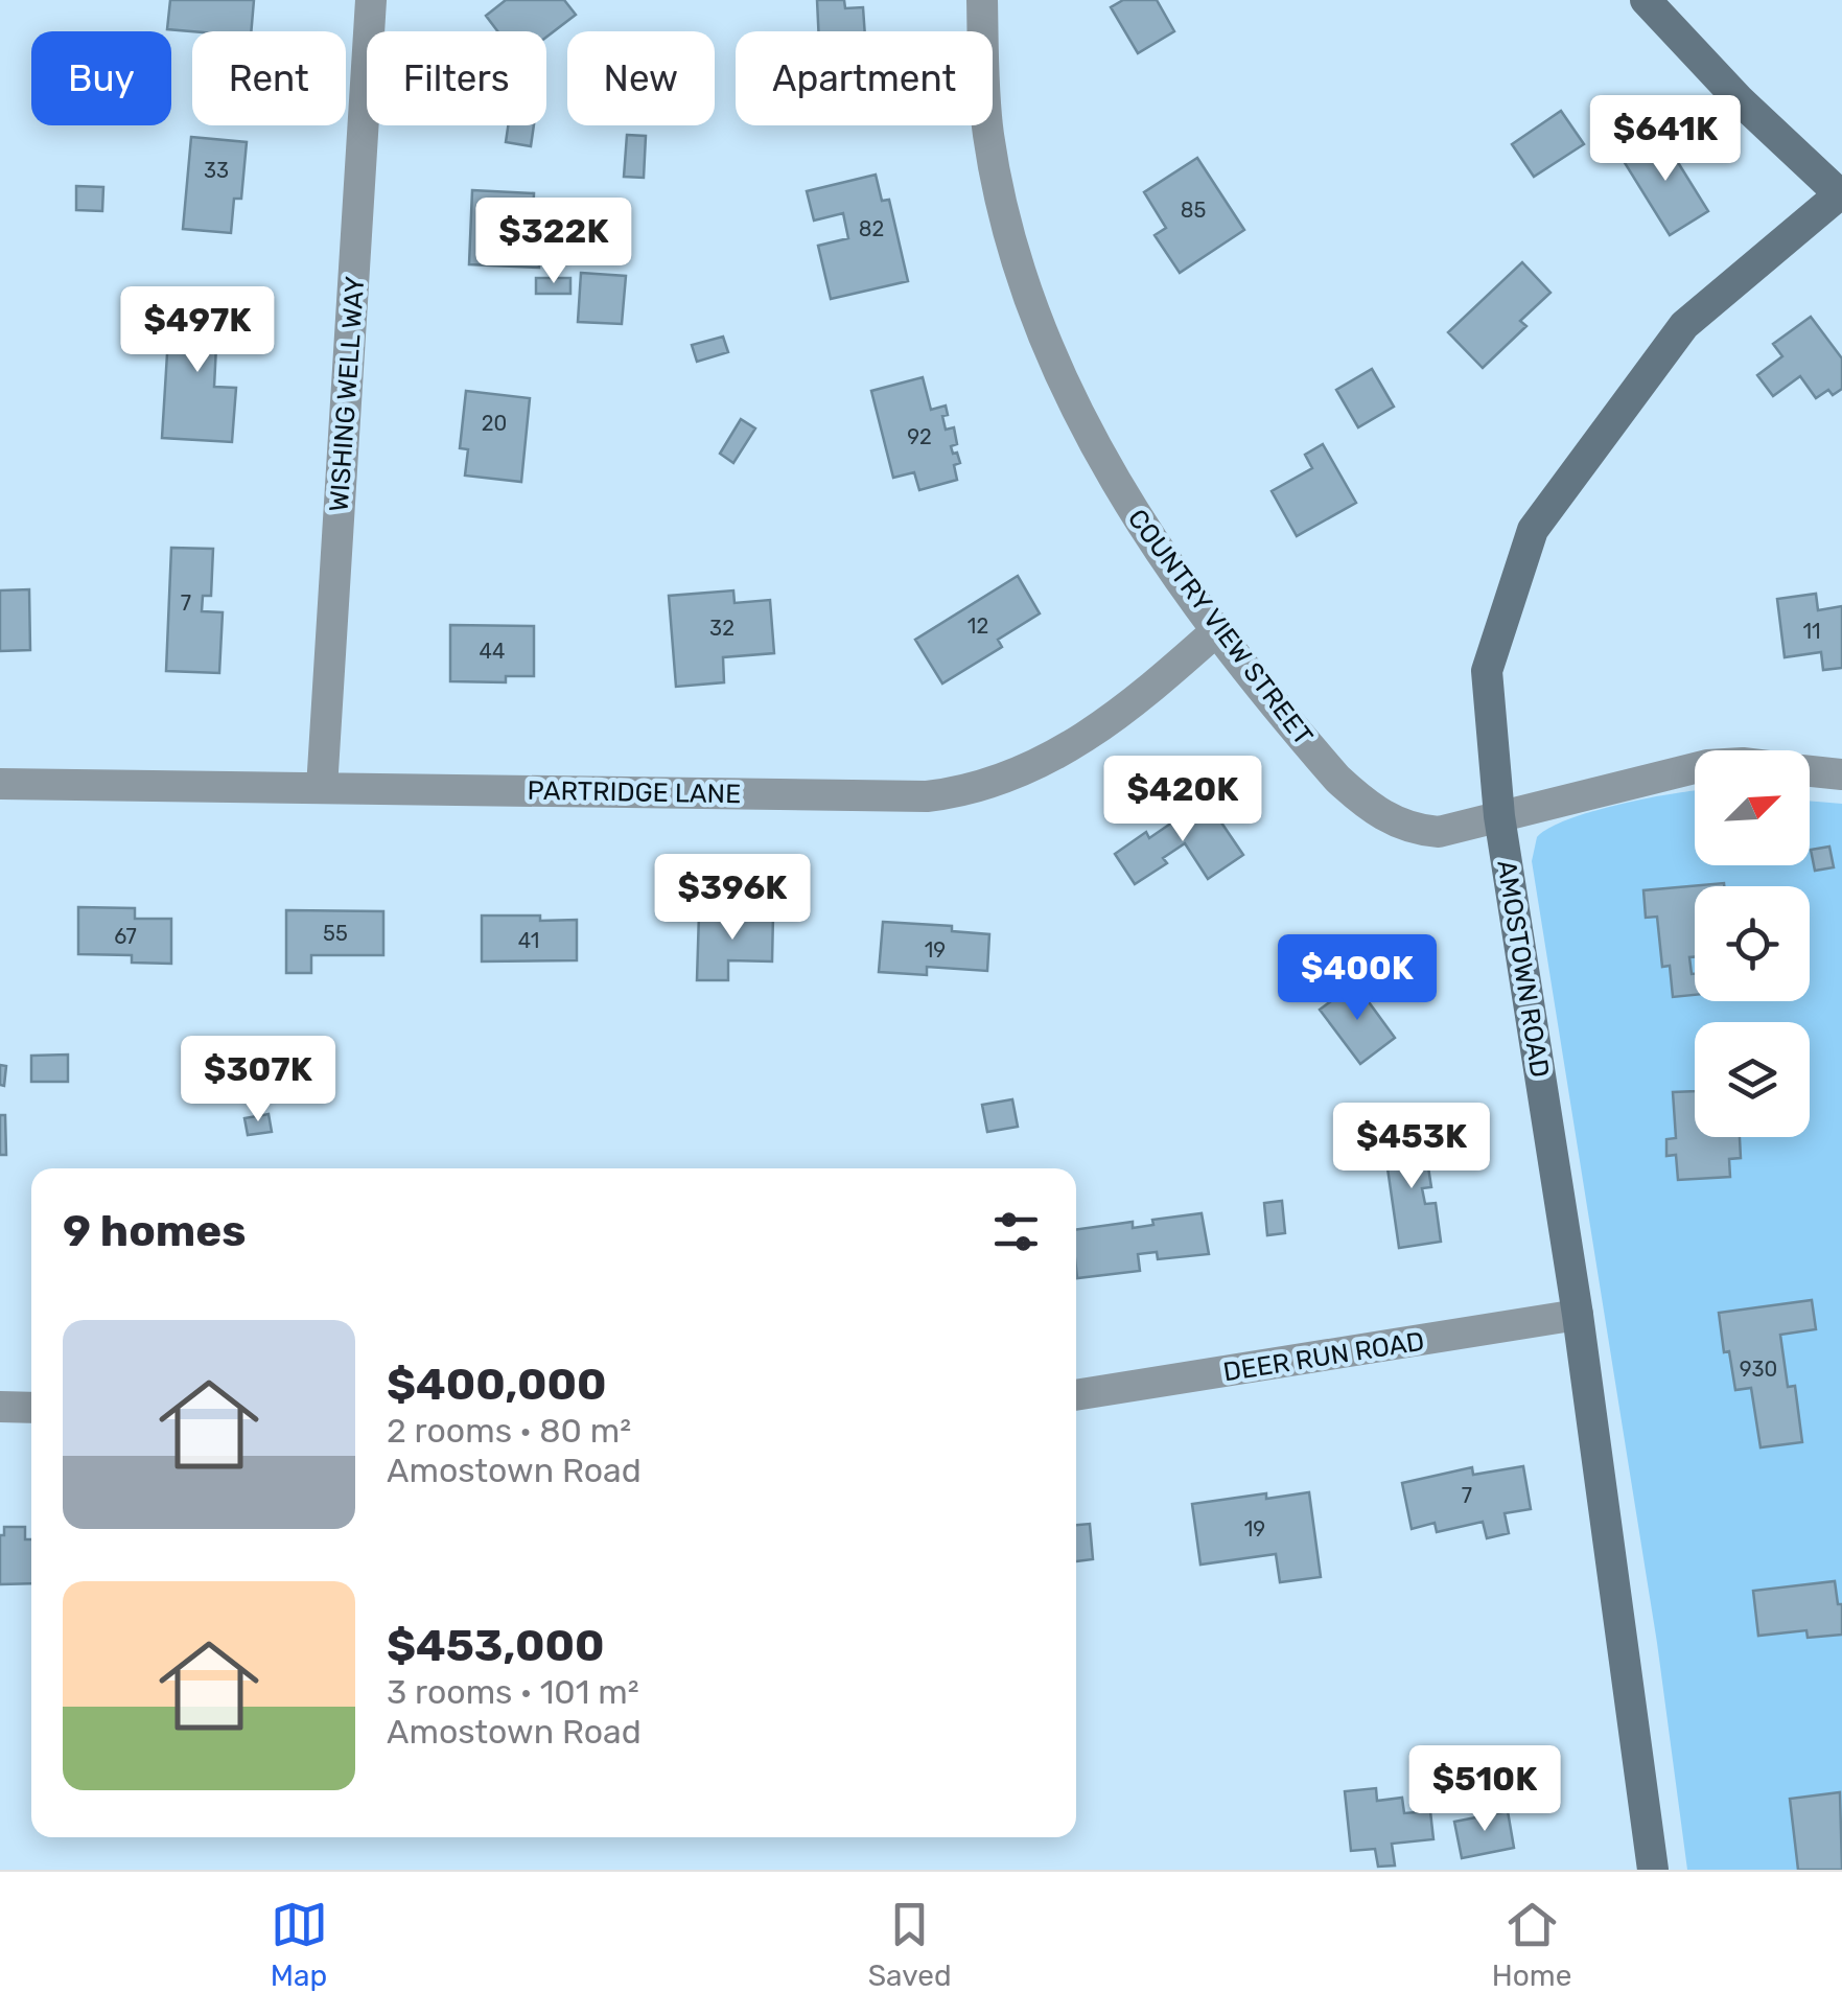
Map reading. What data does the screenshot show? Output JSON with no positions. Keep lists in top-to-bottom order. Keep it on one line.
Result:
{"streets":{"street":["WISHING WELL WAY","COUNTRY VIEW STREET","PARTRIDGE LANE","AMOSTOWN ROAD","DEER RUN ROAD"]},"crossings":[["WISHING WELL WAY","PARTRIDGE LANE"],["COUNTRY VIEW STREET","PARTRIDGE LANE"],["COUNTRY VIEW STREET","AMOSTOWN ROAD"],["AMOSTOWN ROAD","DEER RUN ROAD"]],"house_numbers":["33","85","82","20","92","7","12","32","11","44","55","67","41","19","930","7","19"],"north":"top right","page":{"chip":["Buy","Rent","Filters","New","Apartment"],"price":["$641K","$322K","$497K","$420K","$396K","$400K","$307K","$453K","$510K"],"heading":"9 homes","list":[{"name":"$400,000","note":"2 rooms · 80 m² · Amostown Road"},{"name":"$453,000","note":"3 rooms · 101 m² · Amostown Road"}],"tabs":["Map","Saved","Home"]}}
